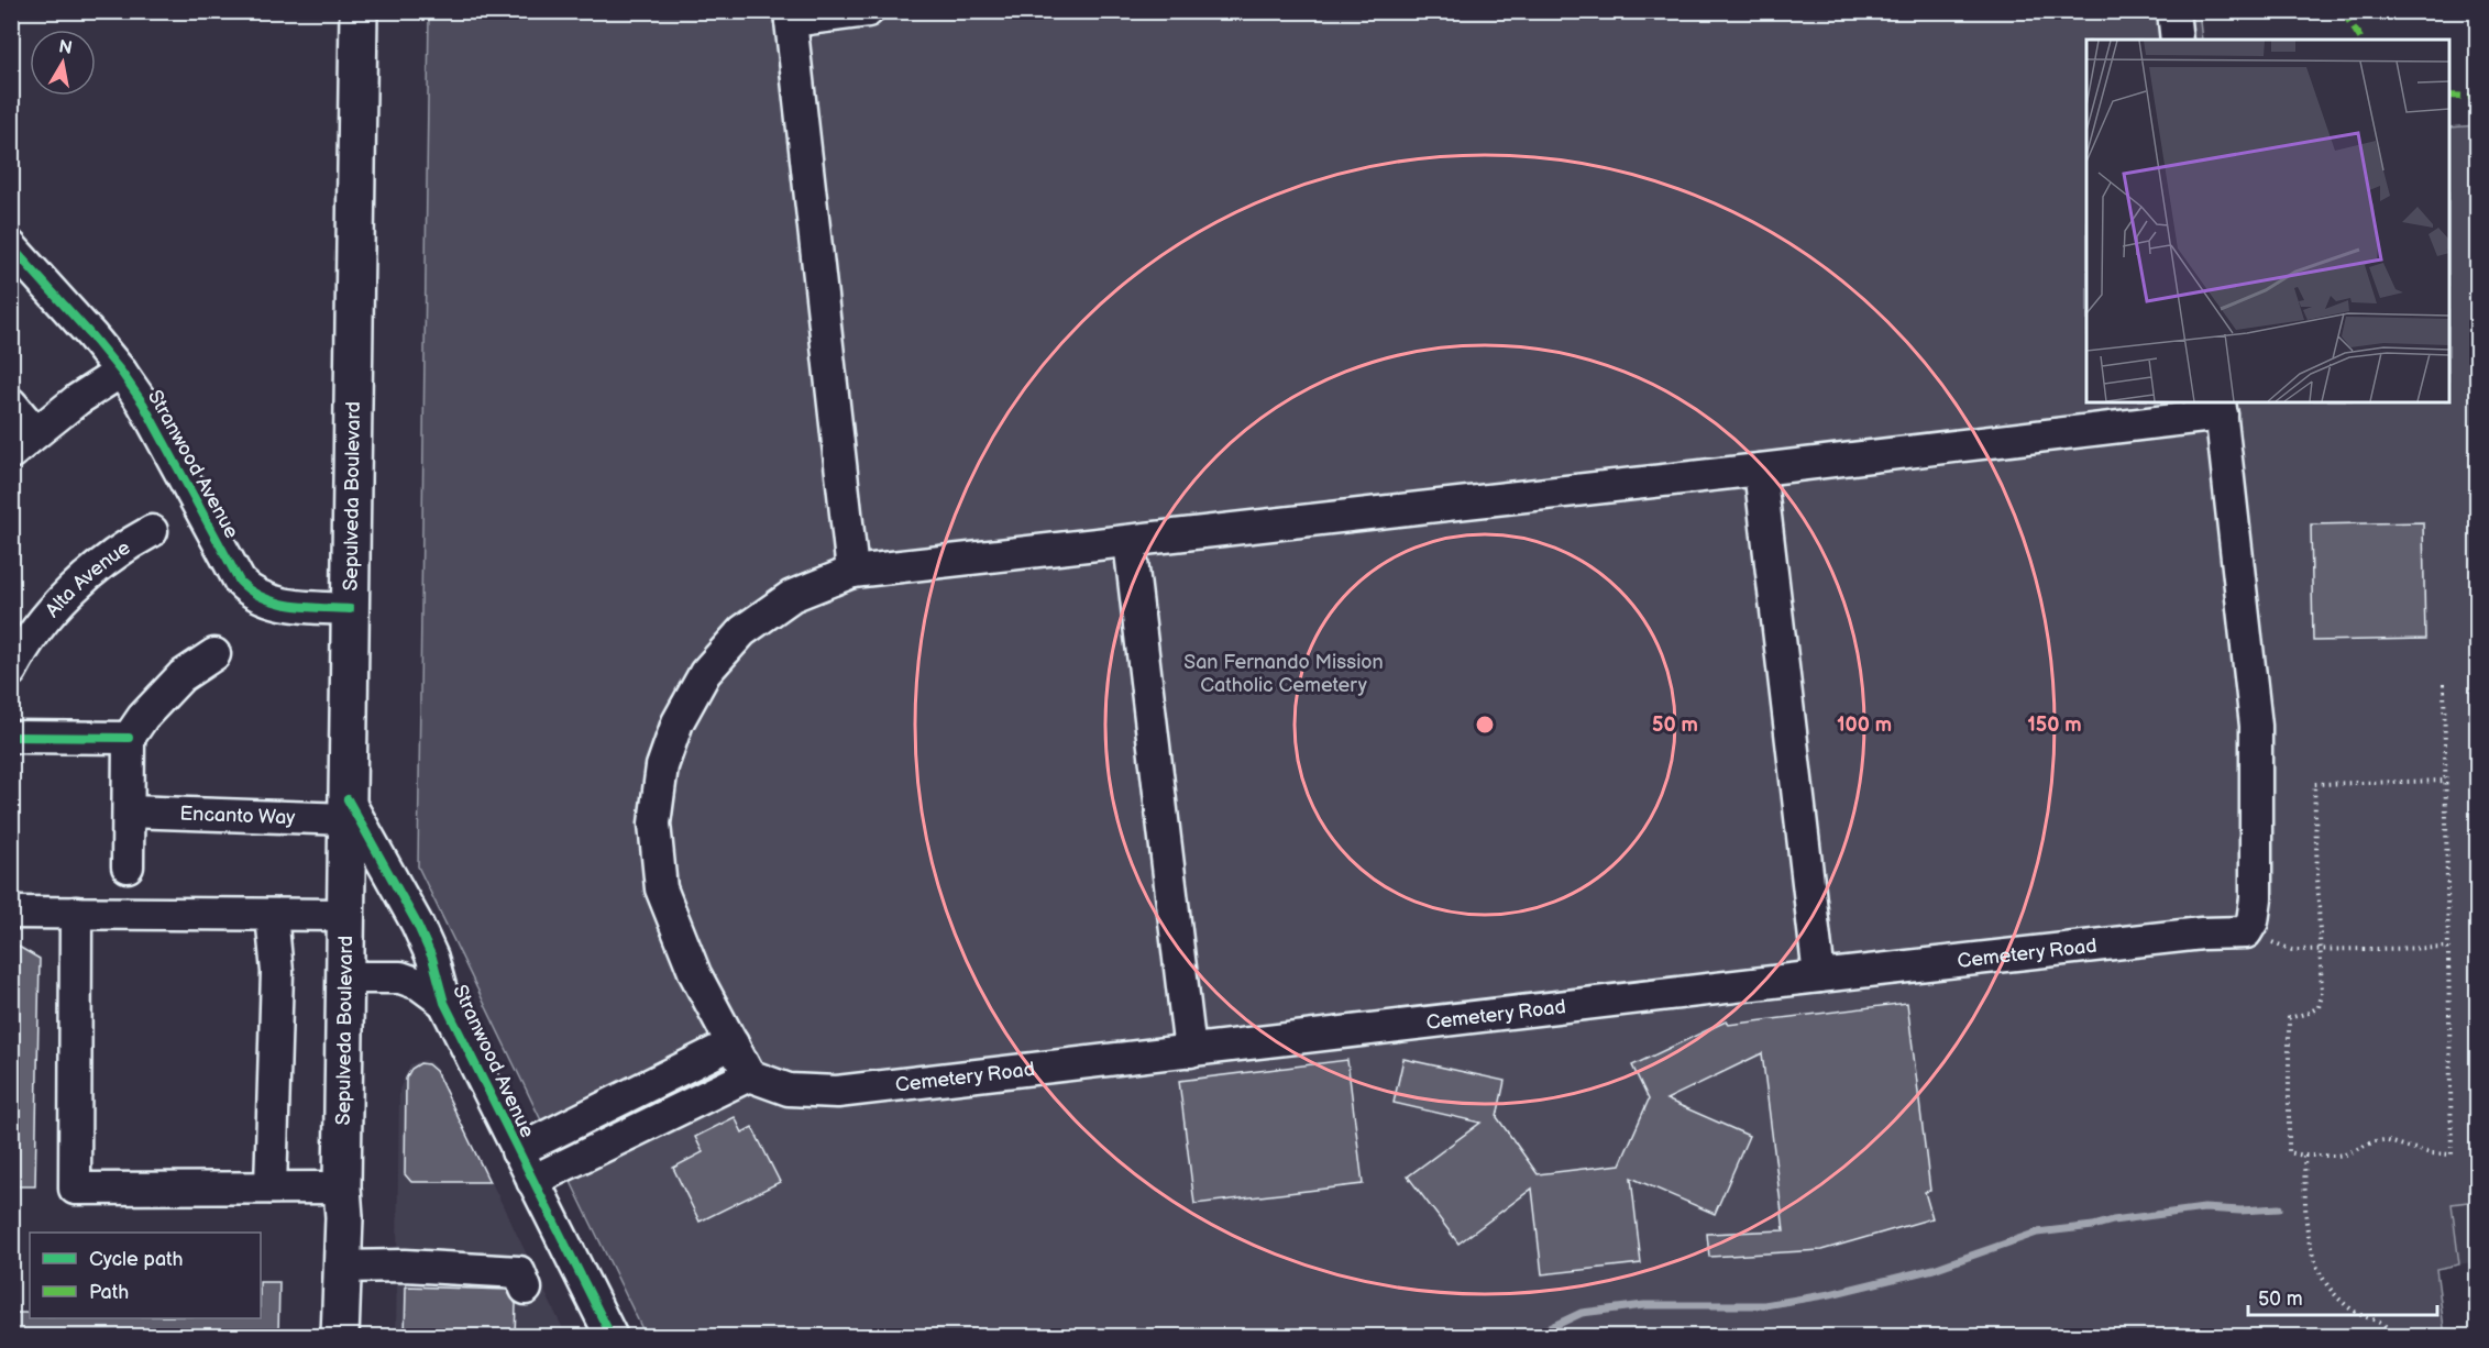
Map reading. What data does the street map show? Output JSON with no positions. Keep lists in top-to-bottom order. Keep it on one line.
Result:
{"streets":{"main road":["Sepulveda Boulevard"],"street":["Stranwood Avenue","Alta Avenue","Encanto Way","Cemetery Road"]},"crossings":[["Stranwood Avenue","Sepulveda Boulevard"],["Stranwood Avenue","Encanto Way"],["Sepulveda Boulevard","Encanto Way"]],"parks":["San Fernando Mission Catholic Cemetery"],"legend":["Cycle path","Path"],"scale_bar":"50 m","north":"top","rings":["50 m","100 m","150 m"]}
